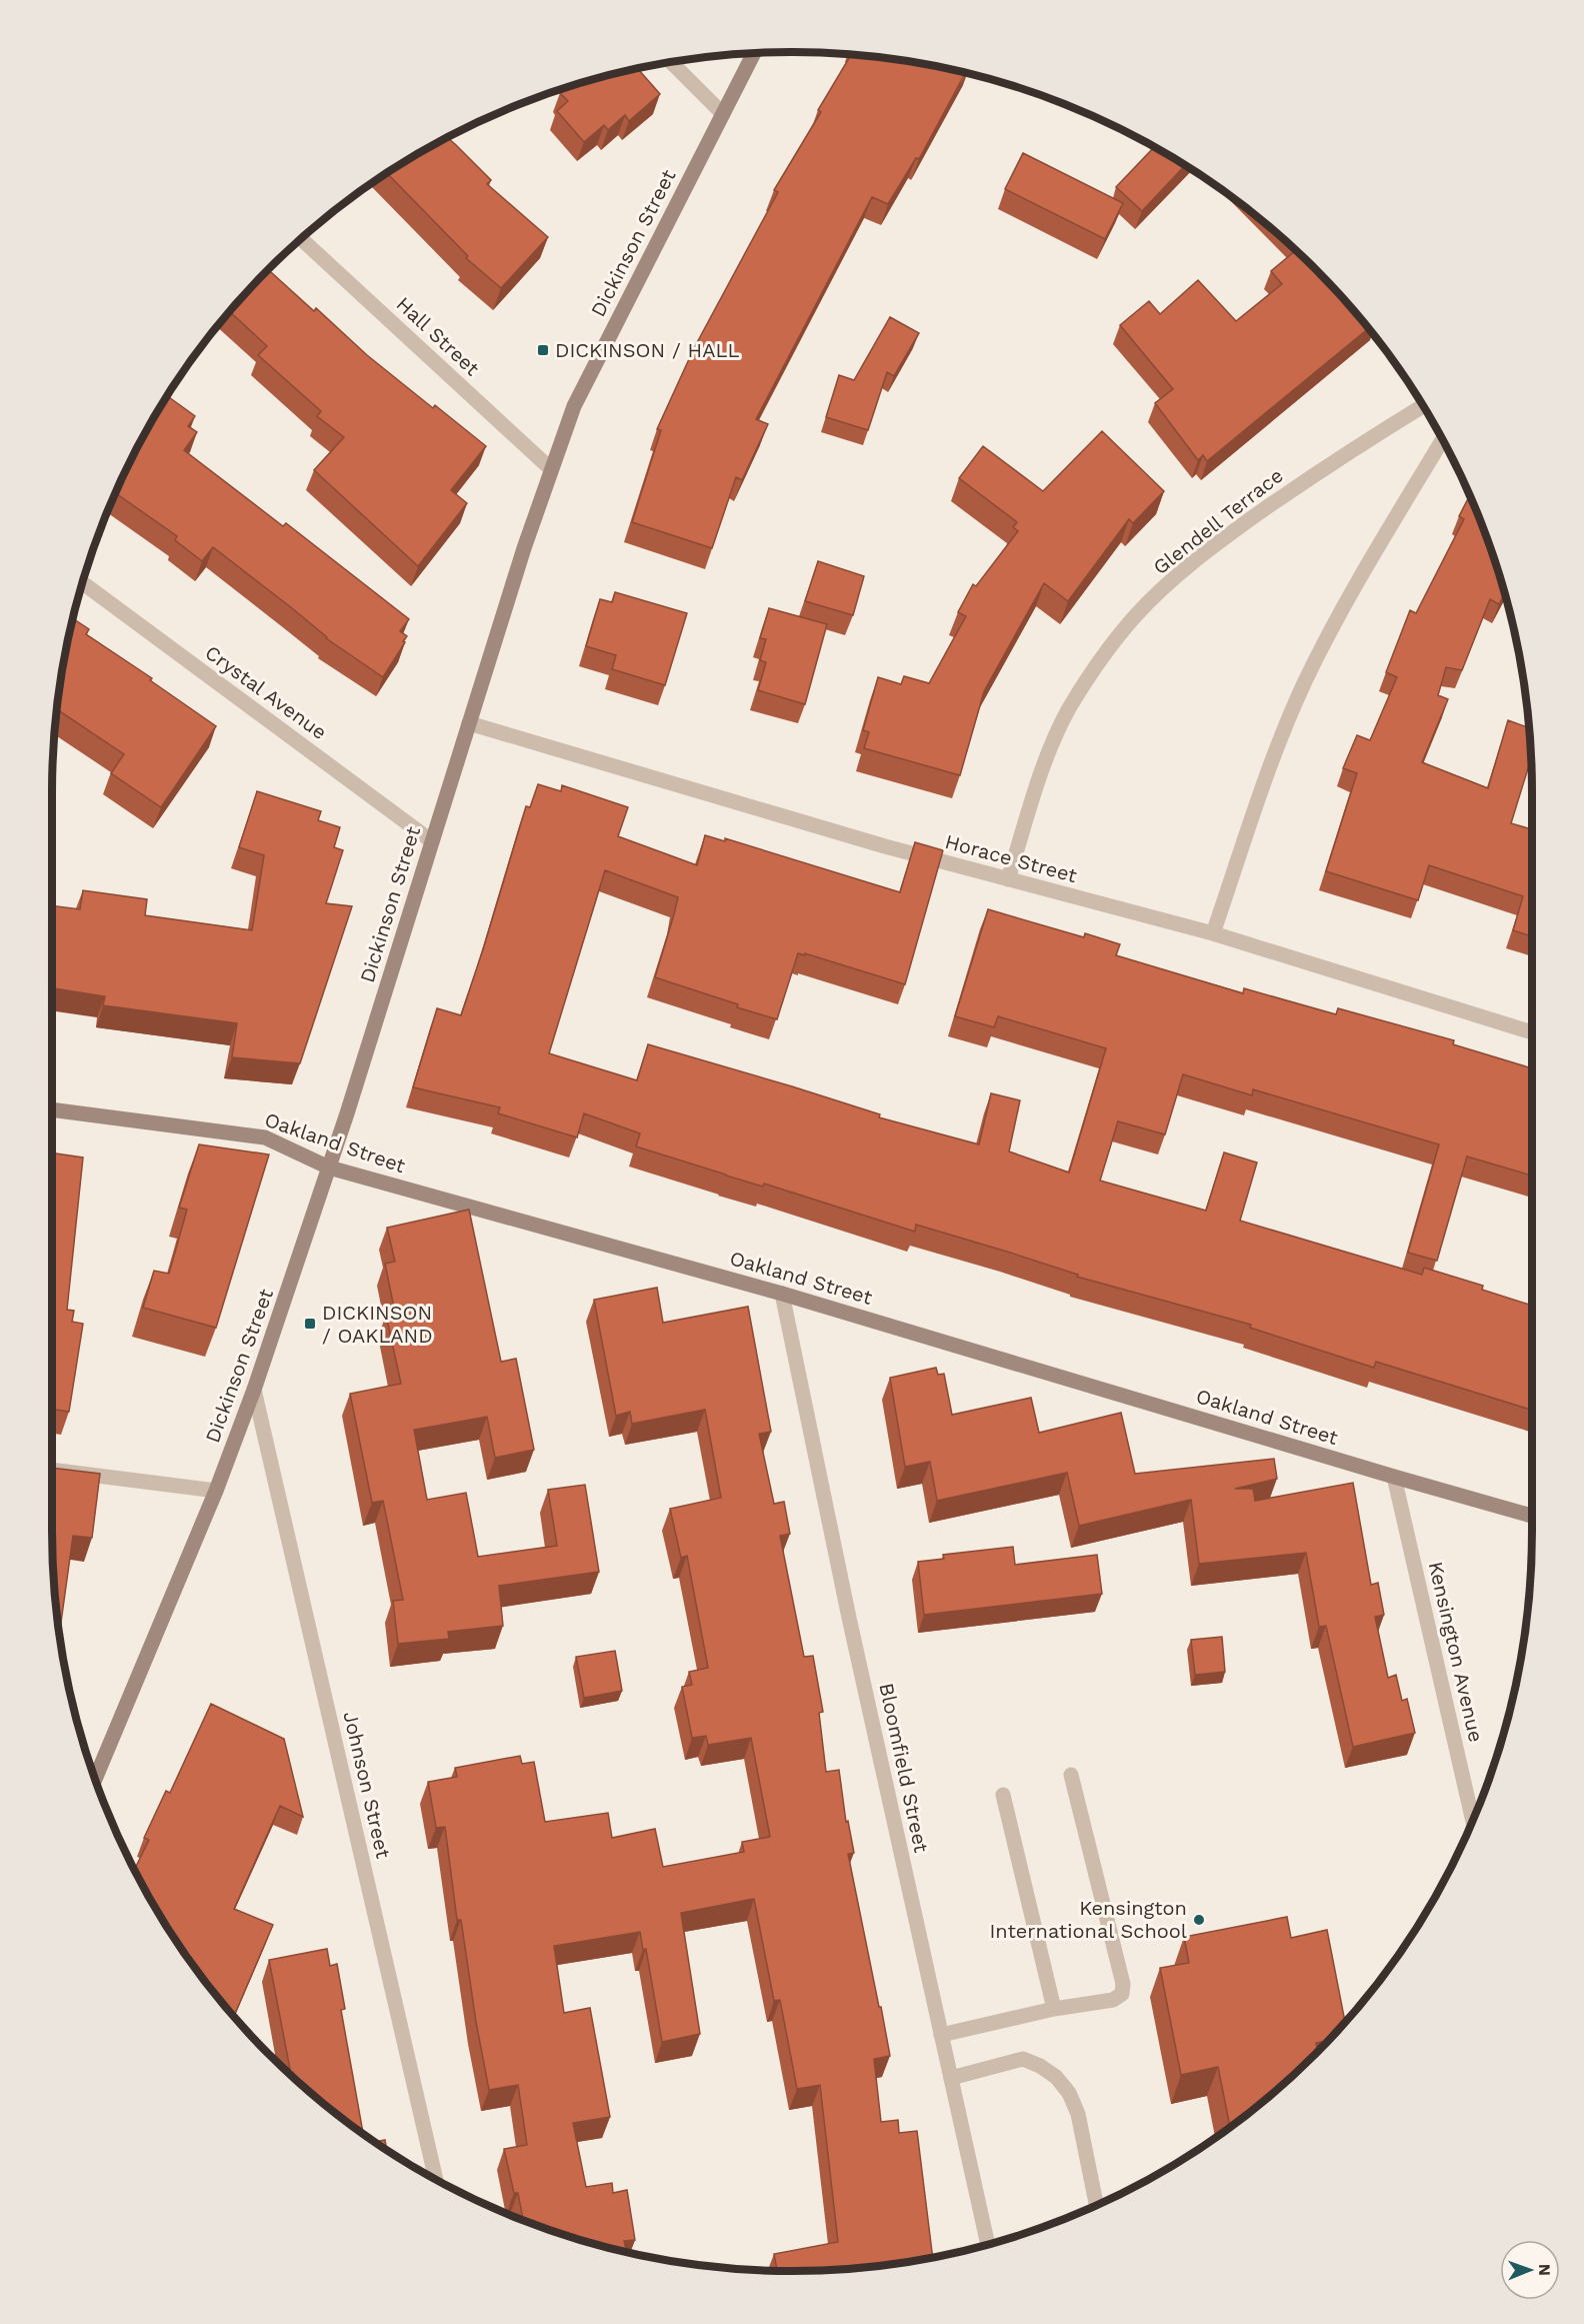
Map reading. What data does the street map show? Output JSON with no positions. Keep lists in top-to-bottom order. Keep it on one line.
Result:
{"streets":{"main road":["Dickinson Street","Oakland Street"],"street":["Hall Street","Glendell Terrace","Crystal Avenue","Horace Street","Kensington Avenue","Bloomfield Street","Johnson Street"]},"crossings":[["Dickinson Street","Hall Street"],["Dickinson Street","Crystal Avenue"],["Dickinson Street","Horace Street"],["Dickinson Street","Oakland Street"],["Dickinson Street","Johnson Street"],["Glendell Terrace","Horace Street"],["Oakland Street","Kensington Avenue"],["Oakland Street","Bloomfield Street"]],"places":{"transit":["DICKINSON / HALL","DICKINSON / OAKLAND"],"other":["Kensington International School"]},"north":"right"}
